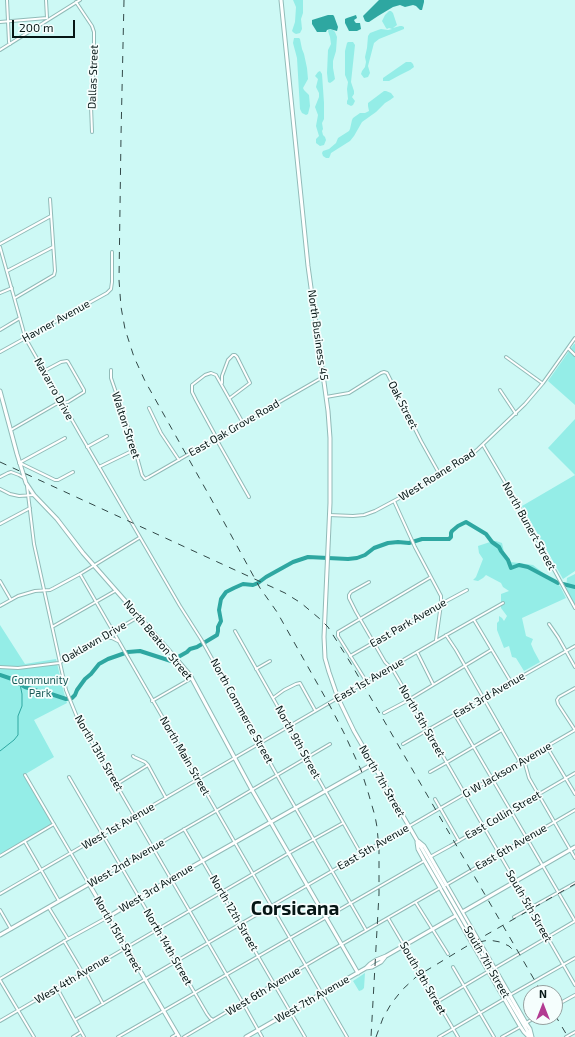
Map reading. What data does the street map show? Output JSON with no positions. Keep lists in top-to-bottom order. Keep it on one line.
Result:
{"streets":{"main road":["North Business 45","North Beaton Street","North 7th Street","West 2nd Avenue","West 3rd Avenue","North 15th Street","South 7th Street","West 7th Avenue"],"street":["Dallas Street","Havner Avenue","Navarro Drive","Oak Street","Walton Street","East Oak Grove Road","West Roane Road","North Bunert Street","East Park Avenue","Oaklawn Drive","East 1st Avenue","East 3rd Avenue","North Commerce Street","North 5th Street","North 9th Street","North 13th Street","North Main Street","G W Jackson Avenue","East Collin Street","West 1st Avenue","East 5th Avenue","East 6th Avenue","South 5th Street","North 12th Street","North 14th Street","South 9th Street","West 4th Avenue","West 6th Avenue"]},"crossings":[["Havner Avenue","Navarro Drive"],["North Business 45","Oak Street"],["North Business 45","East Oak Grove Road"],["North Business 45","North 7th Street"],["Navarro Drive","North Commerce Street"],["Oak Street","West Roane Road"],["Walton Street","East Oak Grove Road"],["West Roane Road","North Bunert Street"],["West Roane Road","East Park Avenue"],["East Park Avenue","North 5th Street"],["North Beaton Street","Oaklawn Drive"],["North Beaton Street","East 1st Avenue"],["North Beaton Street","North 13th Street"],["North Beaton Street","West 1st Avenue"],["North Beaton Street","East 5th Avenue"],["North Beaton Street","East 6th Avenue"],["North Beaton Street","West 2nd Avenue"],["North Beaton Street","West 3rd Avenue"],["North Beaton Street","West 4th Avenue"],["North Beaton Street","West 6th Avenue"],["North Beaton Street","West 7th Avenue"],["Oaklawn Drive","North 13th Street"],["Oaklawn Drive","North Main Street"],["East 1st Avenue","North Commerce Street"],["East 1st Avenue","North 5th Street"],["East 1st Avenue","North 9th Street"],["East 1st Avenue","North 7th Street"],["East 1st Avenue","West 1st Avenue"],["East 3rd Avenue","North 5th Street"],["North Commerce Street","East 5th Avenue"],["North Commerce Street","East 6th Avenue"],["North Commerce Street","West 2nd Avenue"],["North Commerce Street","West 4th Avenue"],["North 5th Street","G W Jackson Avenue"],["North 5th Street","East Collin Street"],["North 5th Street","South 5th Street"],["North 9th Street","East 5th Avenue"],["North 9th Street","West 2nd Avenue"],["North 9th Street","West 4th Avenue"],["North 13th Street","West 1st Avenue"],["North 13th Street","East 5th Avenue"],["North 13th Street","West 2nd Avenue"],["North 13th Street","West 3rd Avenue"],["North 13th Street","West 4th Avenue"],["North 13th Street","West 6th Avenue"],["North 13th Street","West 7th Avenue"],["North Main Street","West 1st Avenue"],["North Main Street","East 5th Avenue"],["North Main Street","West 2nd Avenue"],["North Main Street","West 3rd Avenue"],["North Main Street","West 4th Avenue"],["North Main Street","West 6th Avenue"],["North Main Street","West 7th Avenue"],["G W Jackson Avenue","East 5th Avenue"],["North 7th Street","East 5th Avenue"],["North 7th Street","East 6th Avenue"],["North 7th Street","South 7th Street"],["East Collin Street","South 5th Street"],["West 1st Avenue","North 15th Street"],["West 1st Avenue","North 14th Street"],["East 5th Avenue","North 12th Street"],["East 5th Avenue","North 15th Street"],["East 5th Avenue","North 14th Street"],["East 6th Avenue","South 5th Street"],["East 6th Avenue","South 7th Street"],["East 6th Avenue","South 9th Street"],["East 6th Avenue","West 6th Avenue"],["West 2nd Avenue","North 12th Street"],["West 2nd Avenue","North 15th Street"],["West 2nd Avenue","North 14th Street"],["West 3rd Avenue","North 12th Street"],["West 3rd Avenue","North 15th Street"],["West 3rd Avenue","North 14th Street"],["South 5th Street","West 7th Avenue"],["North 12th Street","West 4th Avenue"],["North 12th Street","West 6th Avenue"],["North 12th Street","West 7th Avenue"],["North 15th Street","West 4th Avenue"],["North 14th Street","West 4th Avenue"],["North 14th Street","West 6th Avenue"],["South 9th Street","West 7th Avenue"]],"districts":["Corsicana"],"parks":["Community Park"],"scale_bar":"200 m","north":"top"}
